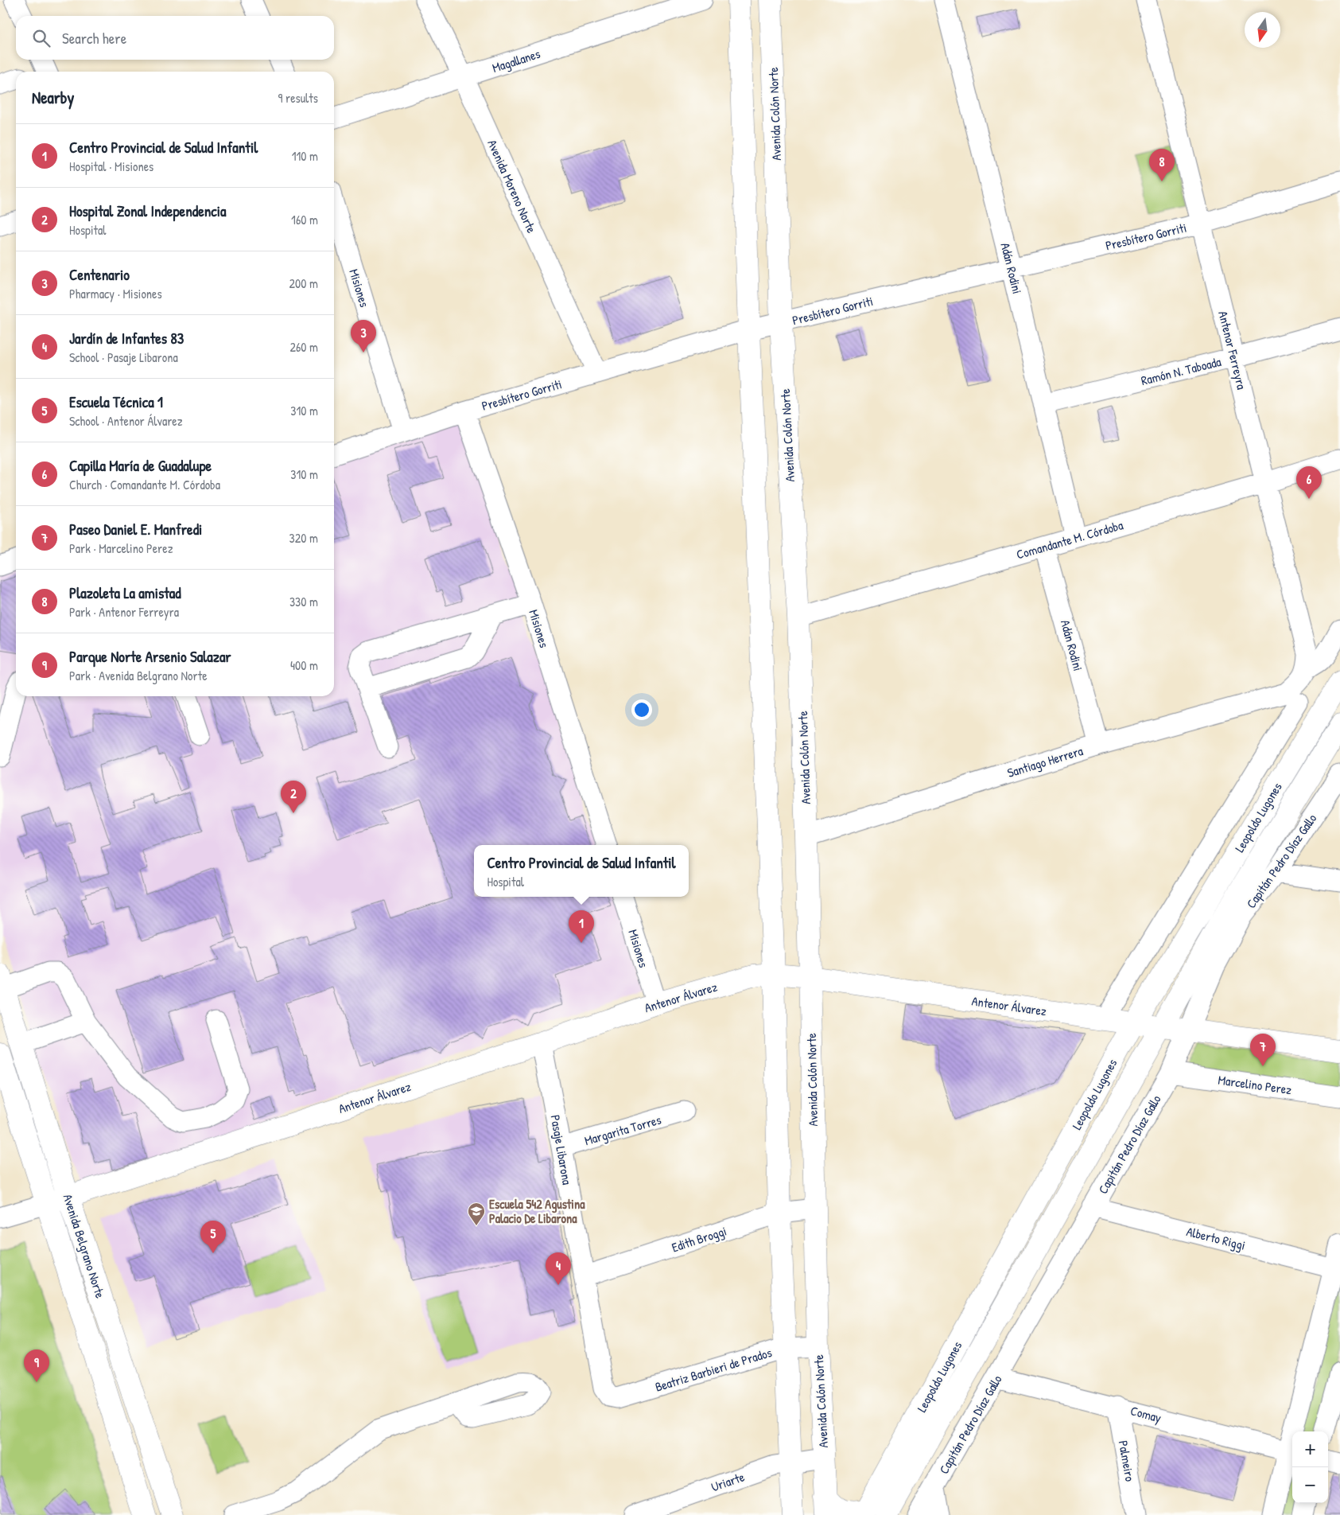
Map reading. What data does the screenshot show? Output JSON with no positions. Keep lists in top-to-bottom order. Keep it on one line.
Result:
{"streets":{"main road":["Avenida Colón Norte","Leopoldo Lugones","Antenor Álvarez","Avenida Belgrano Norte"],"street":["Magallanes","Avenida Moreno Norte","Presbítero Gorriti","Adán Rodini","Misiones","Antenor Ferreyra","Ramón N. Taboada","Comandante M. Córdoba","Santiago Herrera","Capitán Pedro Díaz Gallo","Marcelino Perez","Margarita Torres","Pasaje Libarona","Alberto Riggi","Edith Broggi","Beatriz Barbieri de Prados","Comay","Palmeiro","Uriarte"]},"crossings":[["Magallanes","Avenida Moreno Norte"],["Avenida Colón Norte","Presbítero Gorriti"],["Avenida Colón Norte","Comandante M. Córdoba"],["Avenida Colón Norte","Santiago Herrera"],["Avenida Colón Norte","Antenor Álvarez"],["Avenida Colón Norte","Edith Broggi"],["Avenida Colón Norte","Beatriz Barbieri de Prados"],["Avenida Colón Norte","Uriarte"],["Avenida Moreno Norte","Presbítero Gorriti"],["Presbítero Gorriti","Adán Rodini"],["Presbítero Gorriti","Misiones"],["Presbítero Gorriti","Antenor Ferreyra"],["Adán Rodini","Ramón N. Taboada"],["Adán Rodini","Comandante M. Córdoba"],["Adán Rodini","Santiago Herrera"],["Misiones","Antenor Álvarez"],["Antenor Ferreyra","Ramón N. Taboada"],["Antenor Ferreyra","Comandante M. Córdoba"],["Leopoldo Lugones","Antenor Álvarez"],["Capitán Pedro Díaz Gallo","Antenor Álvarez"],["Capitán Pedro Díaz Gallo","Marcelino Perez"],["Capitán Pedro Díaz Gallo","Alberto Riggi"],["Capitán Pedro Díaz Gallo","Comay"],["Antenor Álvarez","Pasaje Libarona"],["Antenor Álvarez","Avenida Belgrano Norte"],["Margarita Torres","Pasaje Libarona"],["Pasaje Libarona","Edith Broggi"],["Pasaje Libarona","Beatriz Barbieri de Prados"],["Comay","Palmeiro"]],"places":{"school or university":["Escuela 542 Agustina Palacio De Libarona"]},"north":"bottom","page":{"search":"Search here","heading":["Nearby","9 results"],"list":[{"mark":"1","name":"Centro Provincial de Salud Infantil","note":"Hospital · Misiones","value":"110 m"},{"mark":"2","name":"Hospital Zonal Independencia","note":"Hospital","value":"160 m"},{"mark":"3","name":"Centenario","note":"Pharmacy · Misiones","value":"200 m"},{"mark":"4","name":"Jardín de Infantes 83","note":"School · Pasaje Libarona","value":"260 m"},{"mark":"5","name":"Escuela Técnica 1","note":"School · Antenor Álvarez","value":"310 m"},{"mark":"6","name":"Capilla María de Guadalupe","note":"Church · Comandante M. Córdoba","value":"310 m"},{"mark":"7","name":"Paseo Daniel E. Manfredi","note":"Park · Marcelino Perez","value":"320 m"},{"mark":"8","name":"Plazoleta La amistad","note":"Park · Antenor Ferreyra","value":"330 m"},{"mark":"9","name":"Parque Norte Arsenio Salazar","note":"Park · Avenida Belgrano Norte","value":"400 m"}],"pins":["8","3","6","2","1","7","5","4","9"],"popup":["Centro Provincial de Salud Infantil","Hospital"],"map_buttons":["+","−"]}}
